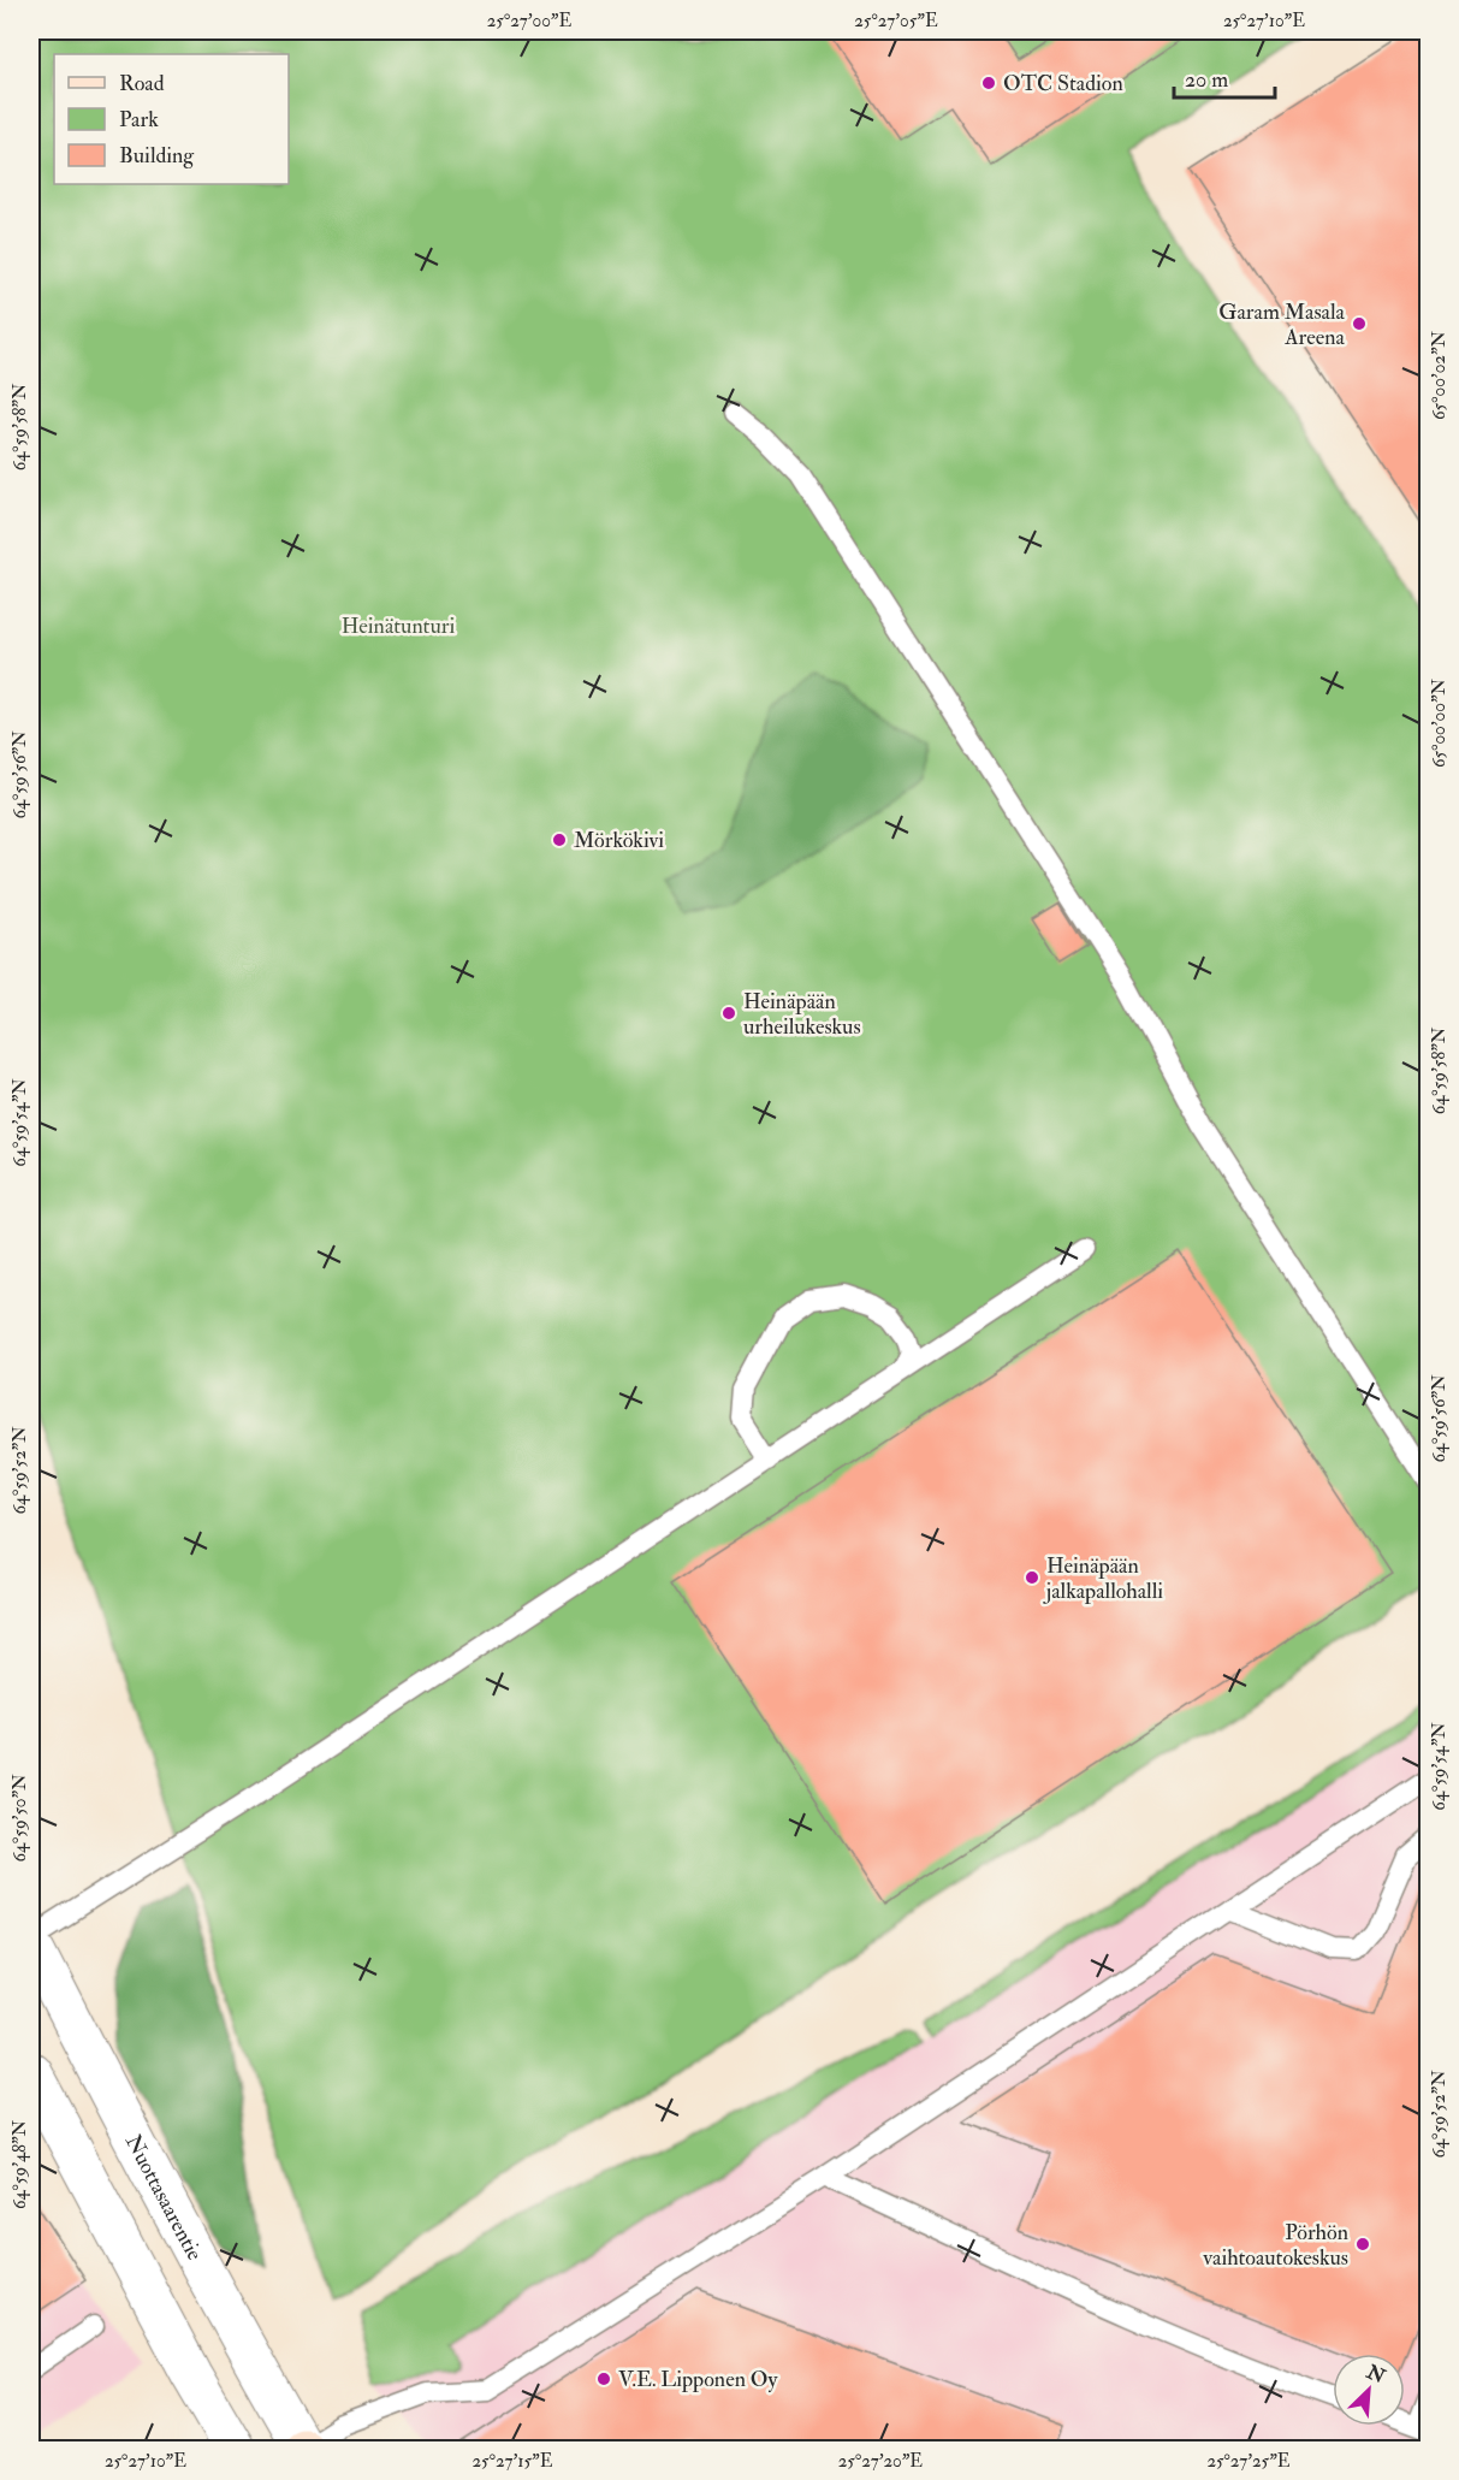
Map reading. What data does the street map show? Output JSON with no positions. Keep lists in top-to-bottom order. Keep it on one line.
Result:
{"streets":{"street":["Nuottasaarentie"]},"parks":["Heinätunturi"],"places":["OTC Stadion","Garam Masala Areena","Mörkökivi","Heinäpään urheilukeskus","Heinäpään jalkapallohalli","Pörhön vaihtoautokeskus","V.E. Lipponen Oy"],"legend":["Road","Park","Building"],"scale_bar":"20 m","north":"top right","coordinates":["25°27'00\"E","25°27'05\"E","25°27'10\"E","65°00'02\"N","64°59'58\"N","65°00'00\"N","64°59'56\"N","64°59'54\"N","64°59'52\"N","64°59'50\"N","64°59'48\"N","25°27'15\"E","25°27'20\"E","25°27'25\"E"]}
